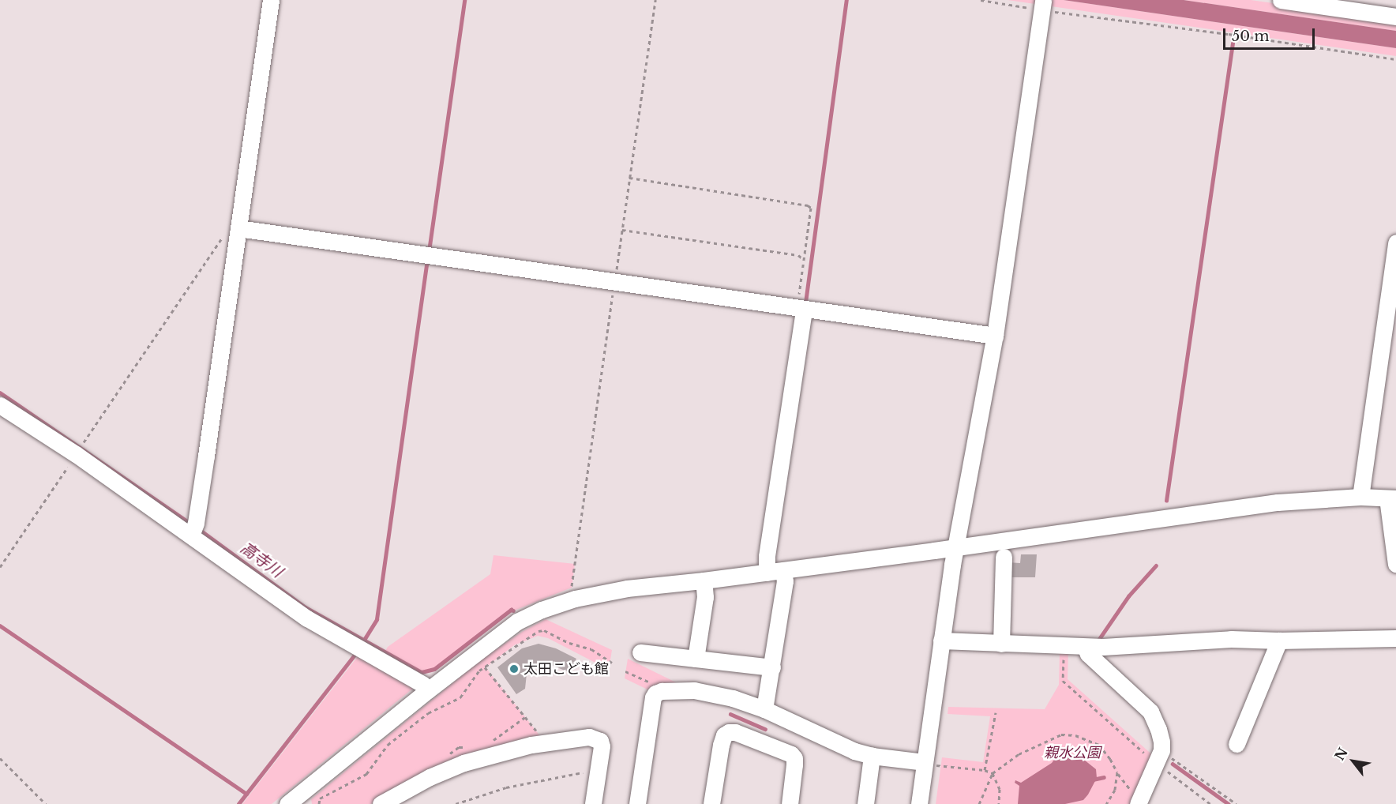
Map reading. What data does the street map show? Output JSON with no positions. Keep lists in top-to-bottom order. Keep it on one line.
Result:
{"water":["高寺川"],"parks":["親水公園"],"places":["太田こども館"],"scale_bar":"50 m","north":"top left"}
